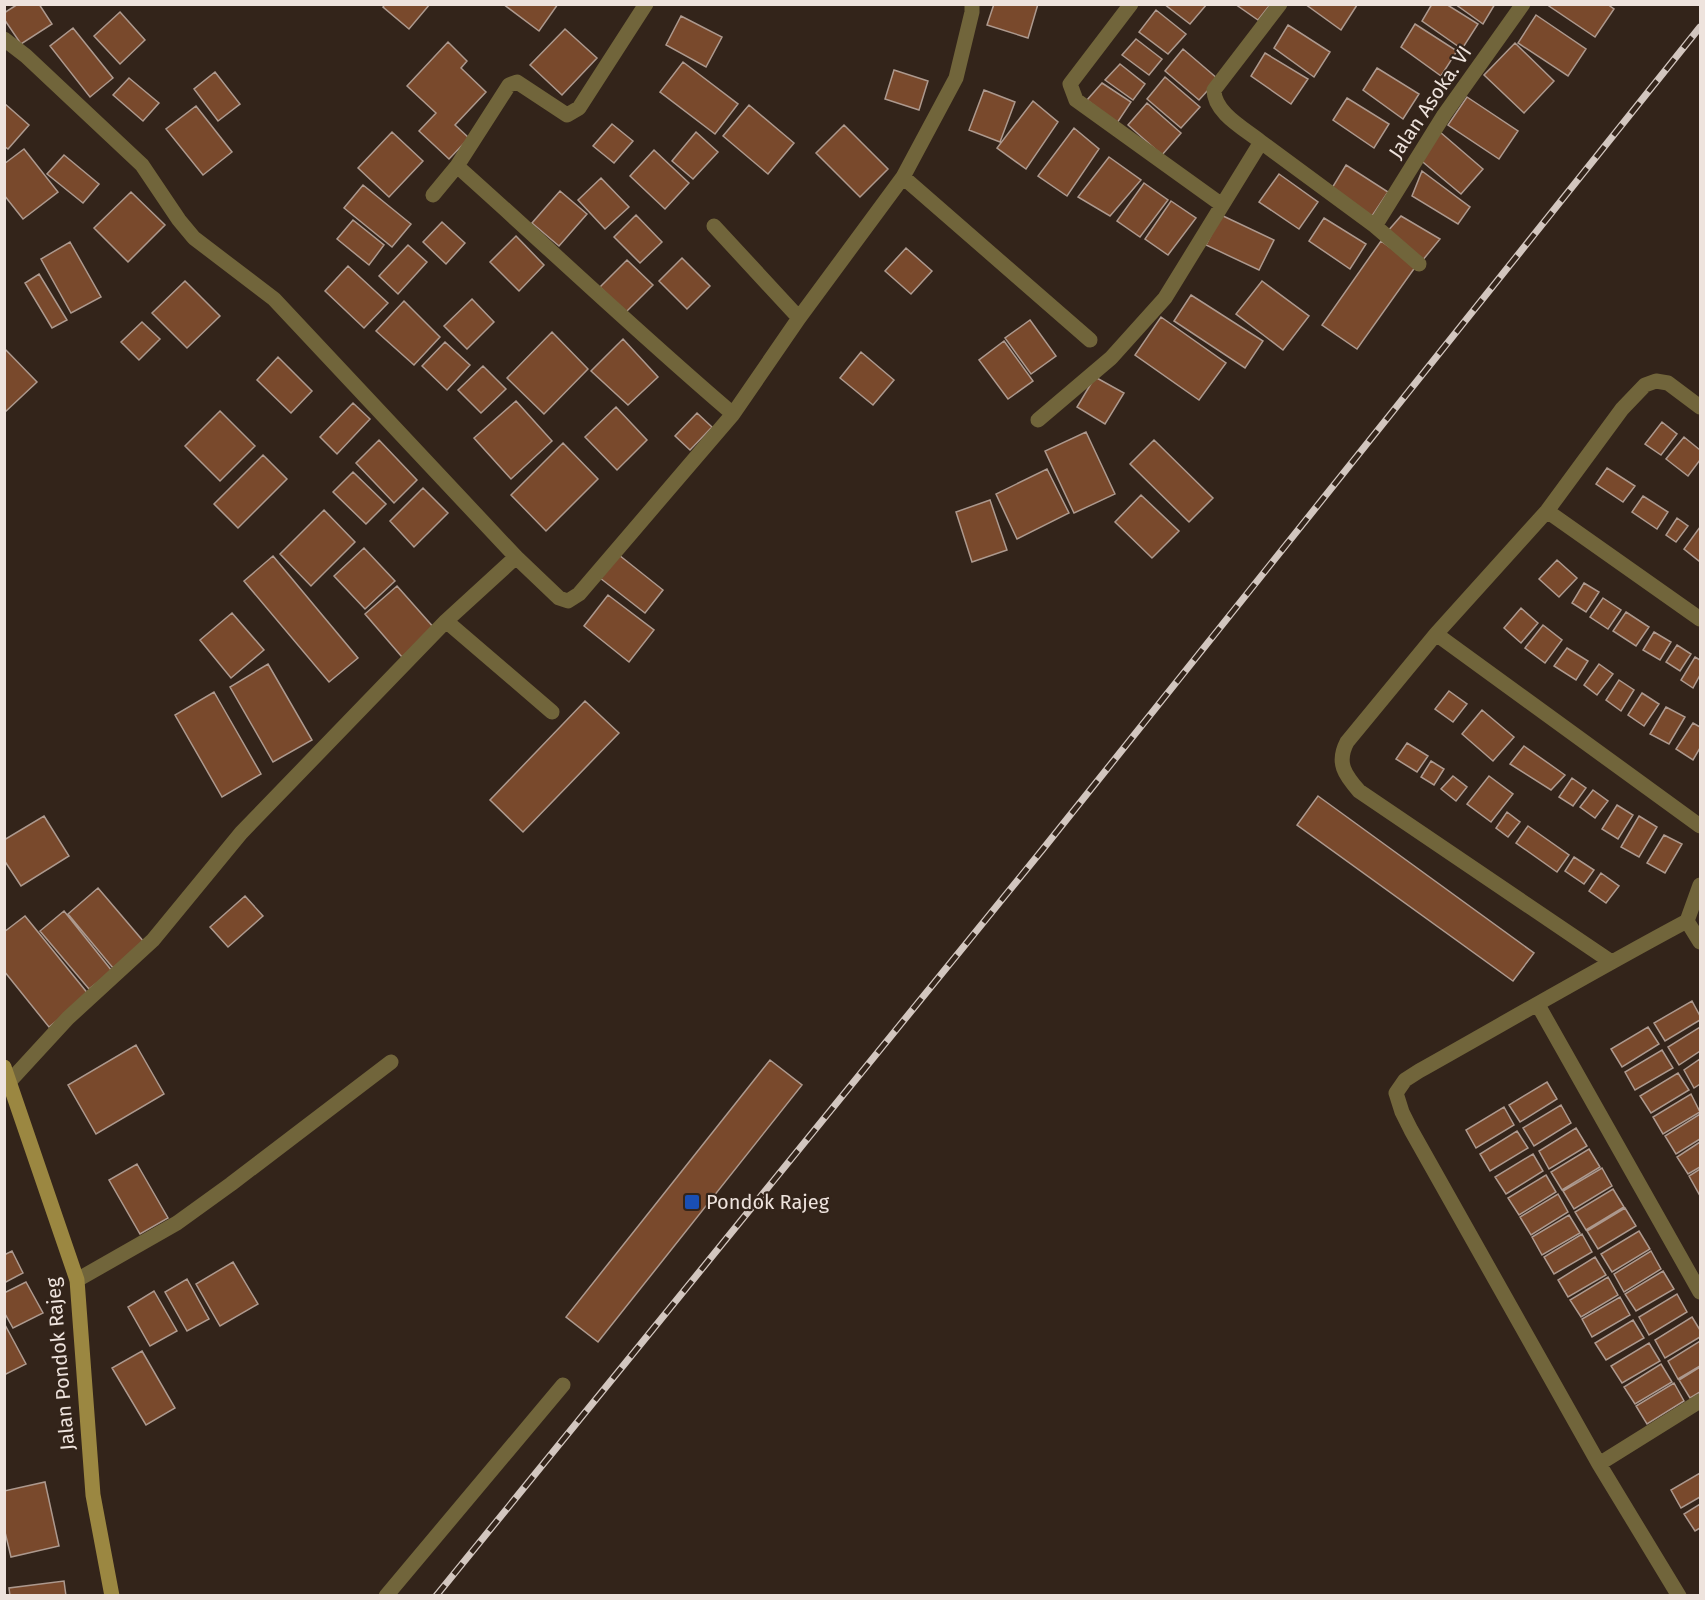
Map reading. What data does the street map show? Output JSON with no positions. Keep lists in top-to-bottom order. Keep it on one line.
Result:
{"streets":{"main road":["Jalan Pondok Rajeg"],"street":["Jalan Asoka. VI"]},"places":{"transit":["Pondok Rajeg"]}}
